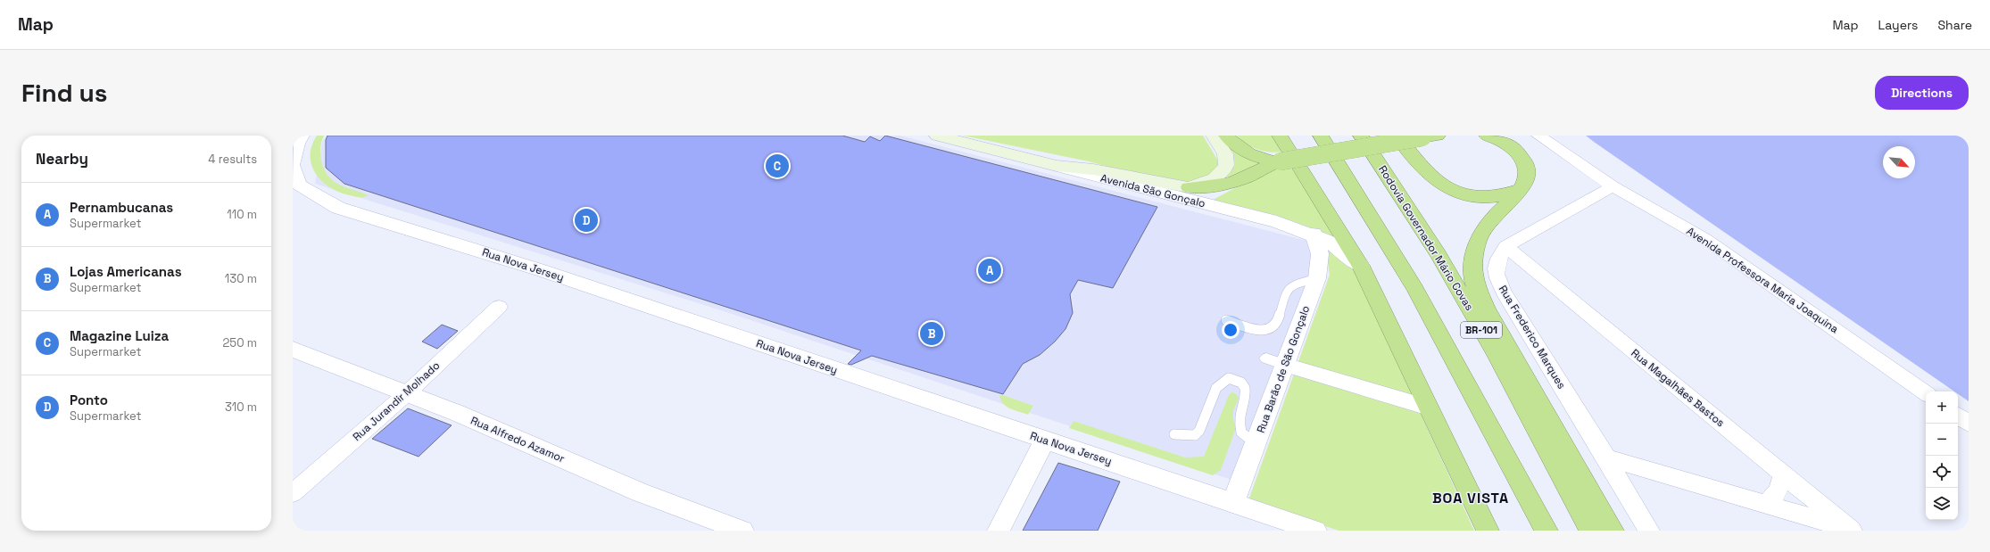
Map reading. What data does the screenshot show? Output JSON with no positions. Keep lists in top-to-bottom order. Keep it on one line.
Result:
{"streets":{"highway":["Rodovia Governador Mário Covas","BR-101"],"main road":["Avenida São Gonçalo"],"street":["Rua Nova Jersey","Avenida Professora Maria Joaquina","Rua Frederico Marques","Rua Barão de São Gonçalo","Rua Magalhães Bastos","Rua Jurandir Molhado","Rua Alfredo Azamor"]},"crossings":[["Avenida São Gonçalo","Rua Barão de São Gonçalo"],["Rua Nova Jersey","Rua Barão de São Gonçalo"],["Rua Frederico Marques","Rua Magalhães Bastos"],["Rua Jurandir Molhado","Rua Alfredo Azamor"]],"districts":["BOA VISTA"],"north":"bottom right","page":{"header":"Map","nav":["Map","Layers","Share"],"buttons":"Directions","title":"Find us","heading":["Nearby","4 results"],"pins":["C","D","A","B"],"list":[{"mark":"A","name":"Pernambucanas","note":"Supermarket","value":"110 m"},{"mark":"B","name":"Lojas Americanas","note":"Supermarket","value":"130 m"},{"mark":"C","name":"Magazine Luiza","note":"Supermarket","value":"250 m"},{"mark":"D","name":"Ponto","note":"Supermarket","value":"310 m"}],"map_buttons":["+","−"]}}
